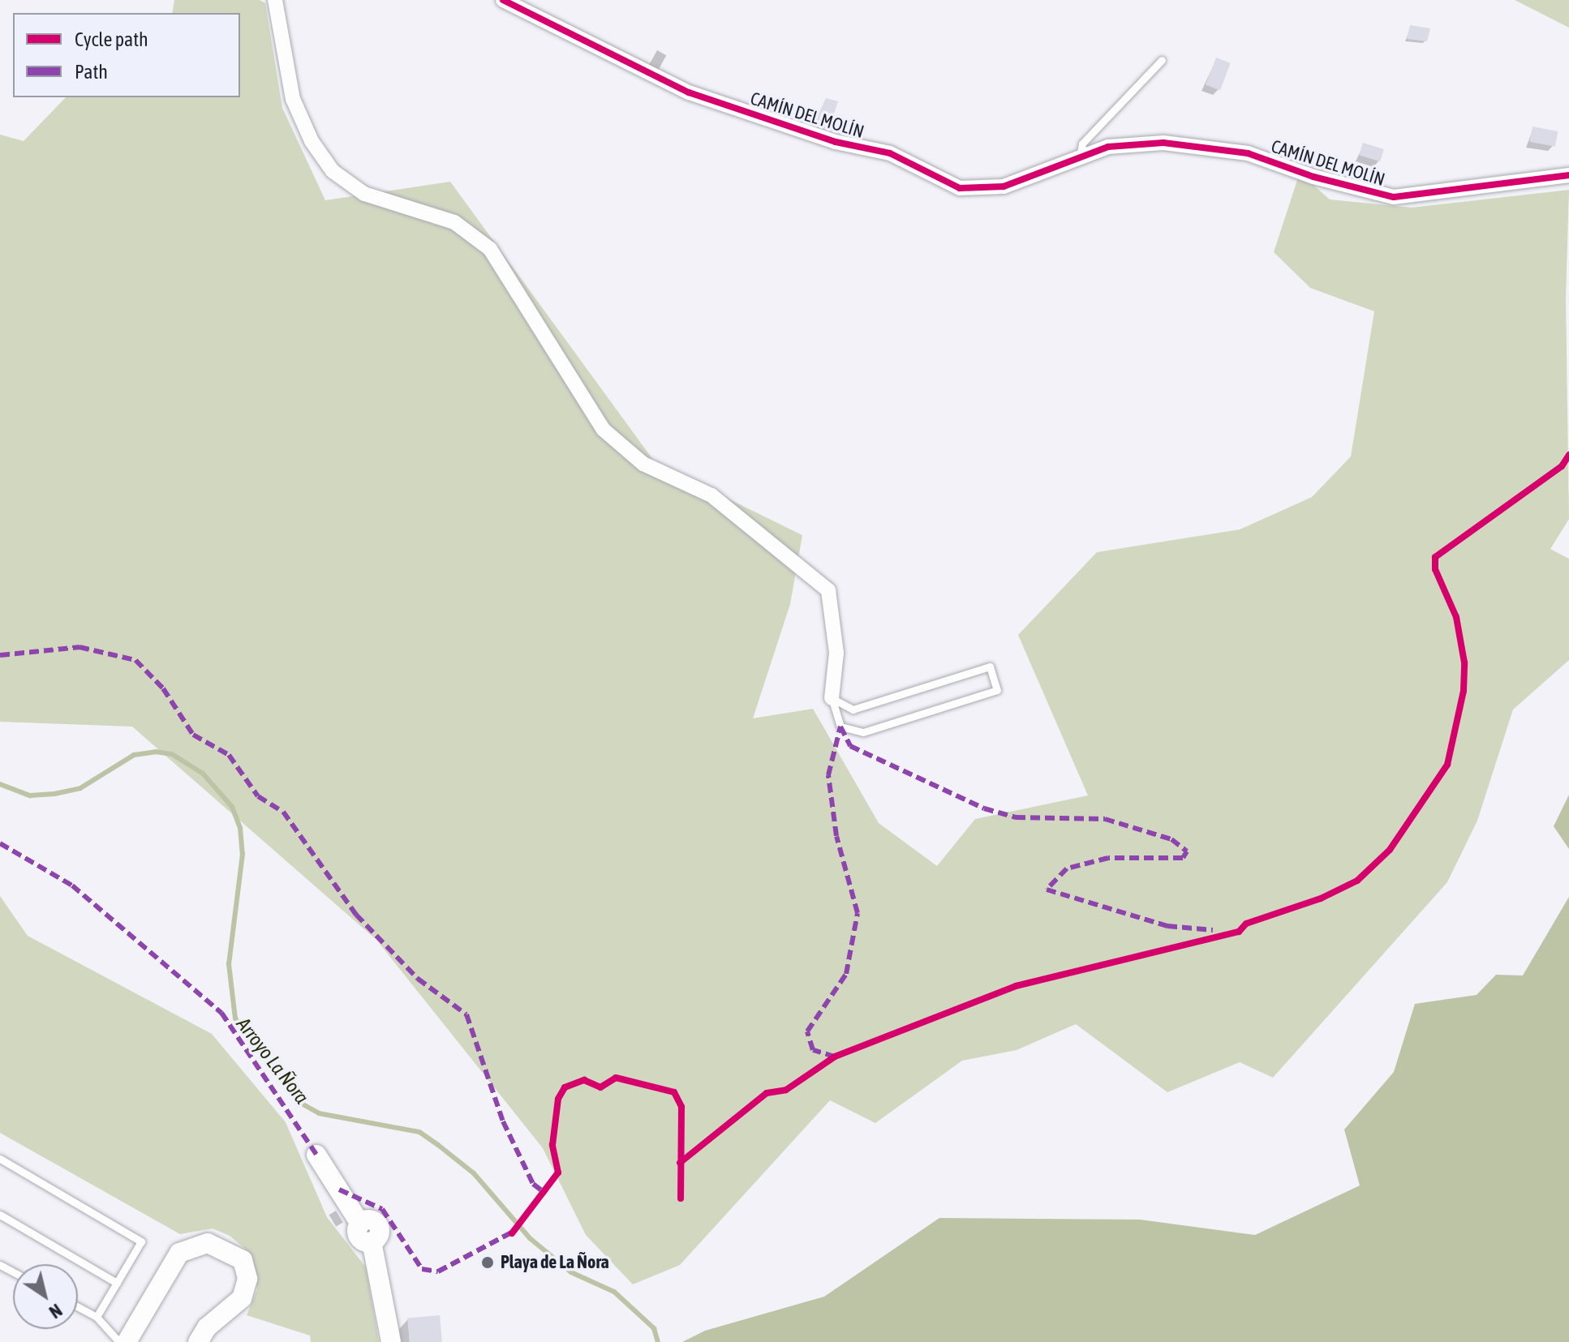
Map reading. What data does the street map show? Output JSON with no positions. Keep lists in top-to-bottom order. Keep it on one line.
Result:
{"streets":{"street":["CAMÍN DEL MOLÍN"]},"water":["Arroyo La Ñora"],"places":["Playa de La Ñora"],"legend":["Cycle path","Path"],"north":"bottom right"}
